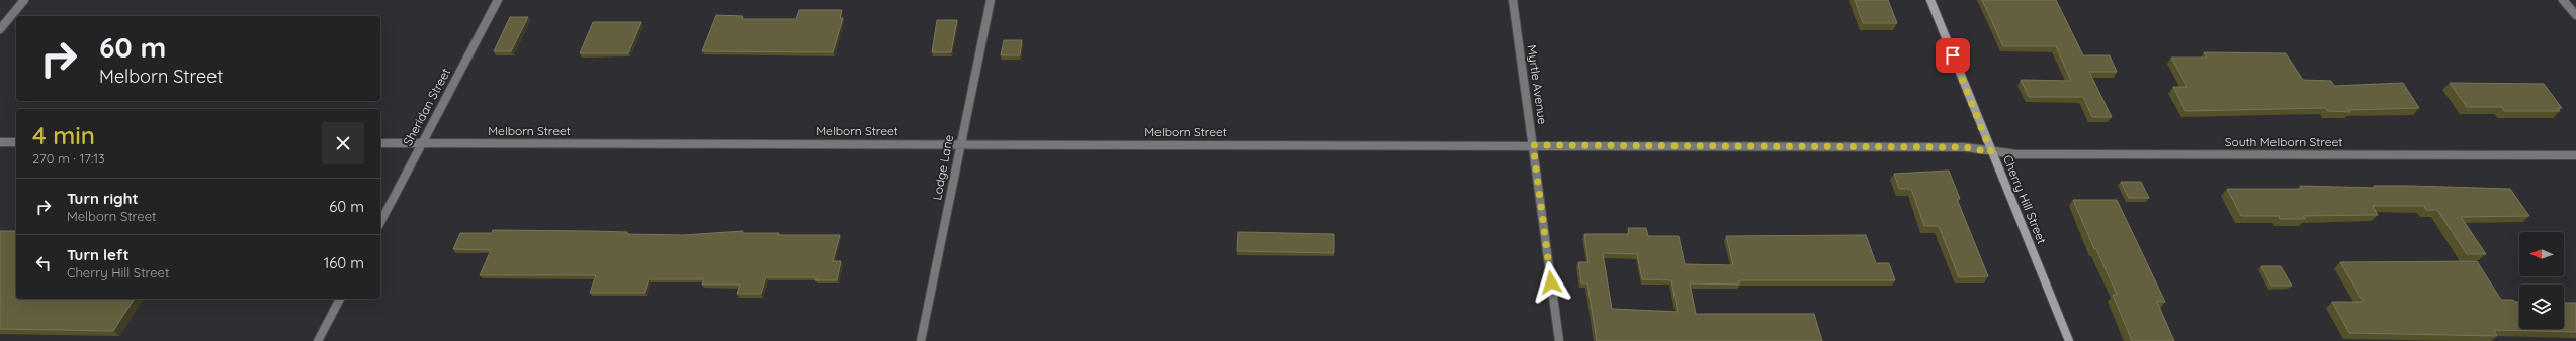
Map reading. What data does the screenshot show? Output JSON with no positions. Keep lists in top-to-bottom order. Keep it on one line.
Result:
{"streets":{"street":["Myrtle Avenue","Sheridan Street","Melborn Street","South Melborn Street","Lodge Lane","Cherry Hill Street"]},"crossings":[["Myrtle Avenue","Melborn Street"],["Sheridan Street","Melborn Street"],["Melborn Street","South Melborn Street"],["Melborn Street","Lodge Lane"],["Melborn Street","Cherry Hill Street"],["South Melborn Street","Cherry Hill Street"]],"north":"left","page":{"turn":["60 m","Melborn Street"],"heading":["4 min","270 m · 17:13"],"list":[{"name":"Turn right","note":"Melborn Street","value":"60 m"},{"name":"Turn left","note":"Cherry Hill Street","value":"160 m"}]}}
